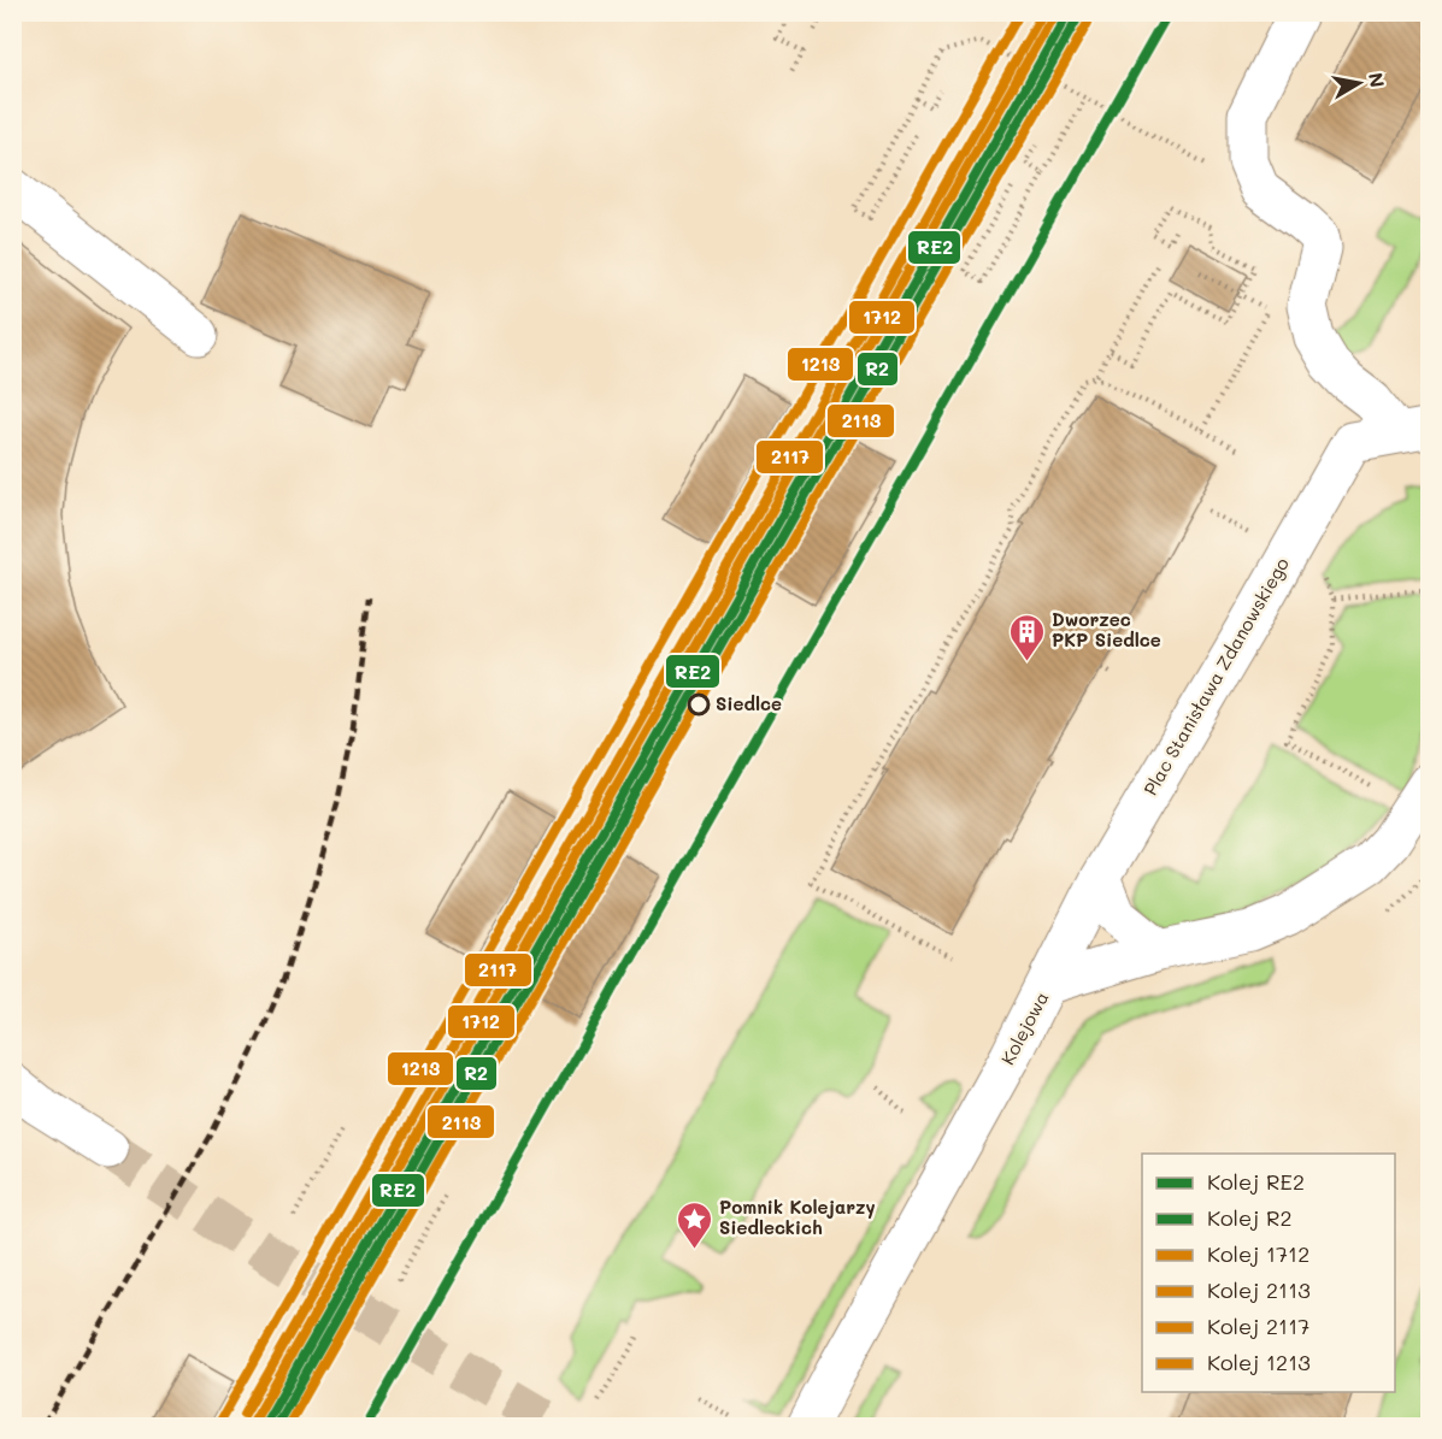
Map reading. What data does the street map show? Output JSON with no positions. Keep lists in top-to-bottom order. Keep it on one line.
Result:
{"streets":{"street":["Plac Stanisława Zdanowskiego","Kolejowa"]},"crossings":[["Plac Stanisława Zdanowskiego","Kolejowa"]],"places":{"building":["Dworzec PKP Siedlce"],"other":["Siedlce"],"place":["Pomnik Kolejarzy Siedleckich"]},"lines":["rail line RE2","rail line 1712","rail line 2117","rail line 1213","rail line R2","rail line 2113"],"legend":["Kolej RE2","Kolej R2","Kolej 1712","Kolej 2113","Kolej 2117","Kolej 1213"],"north":"right"}
